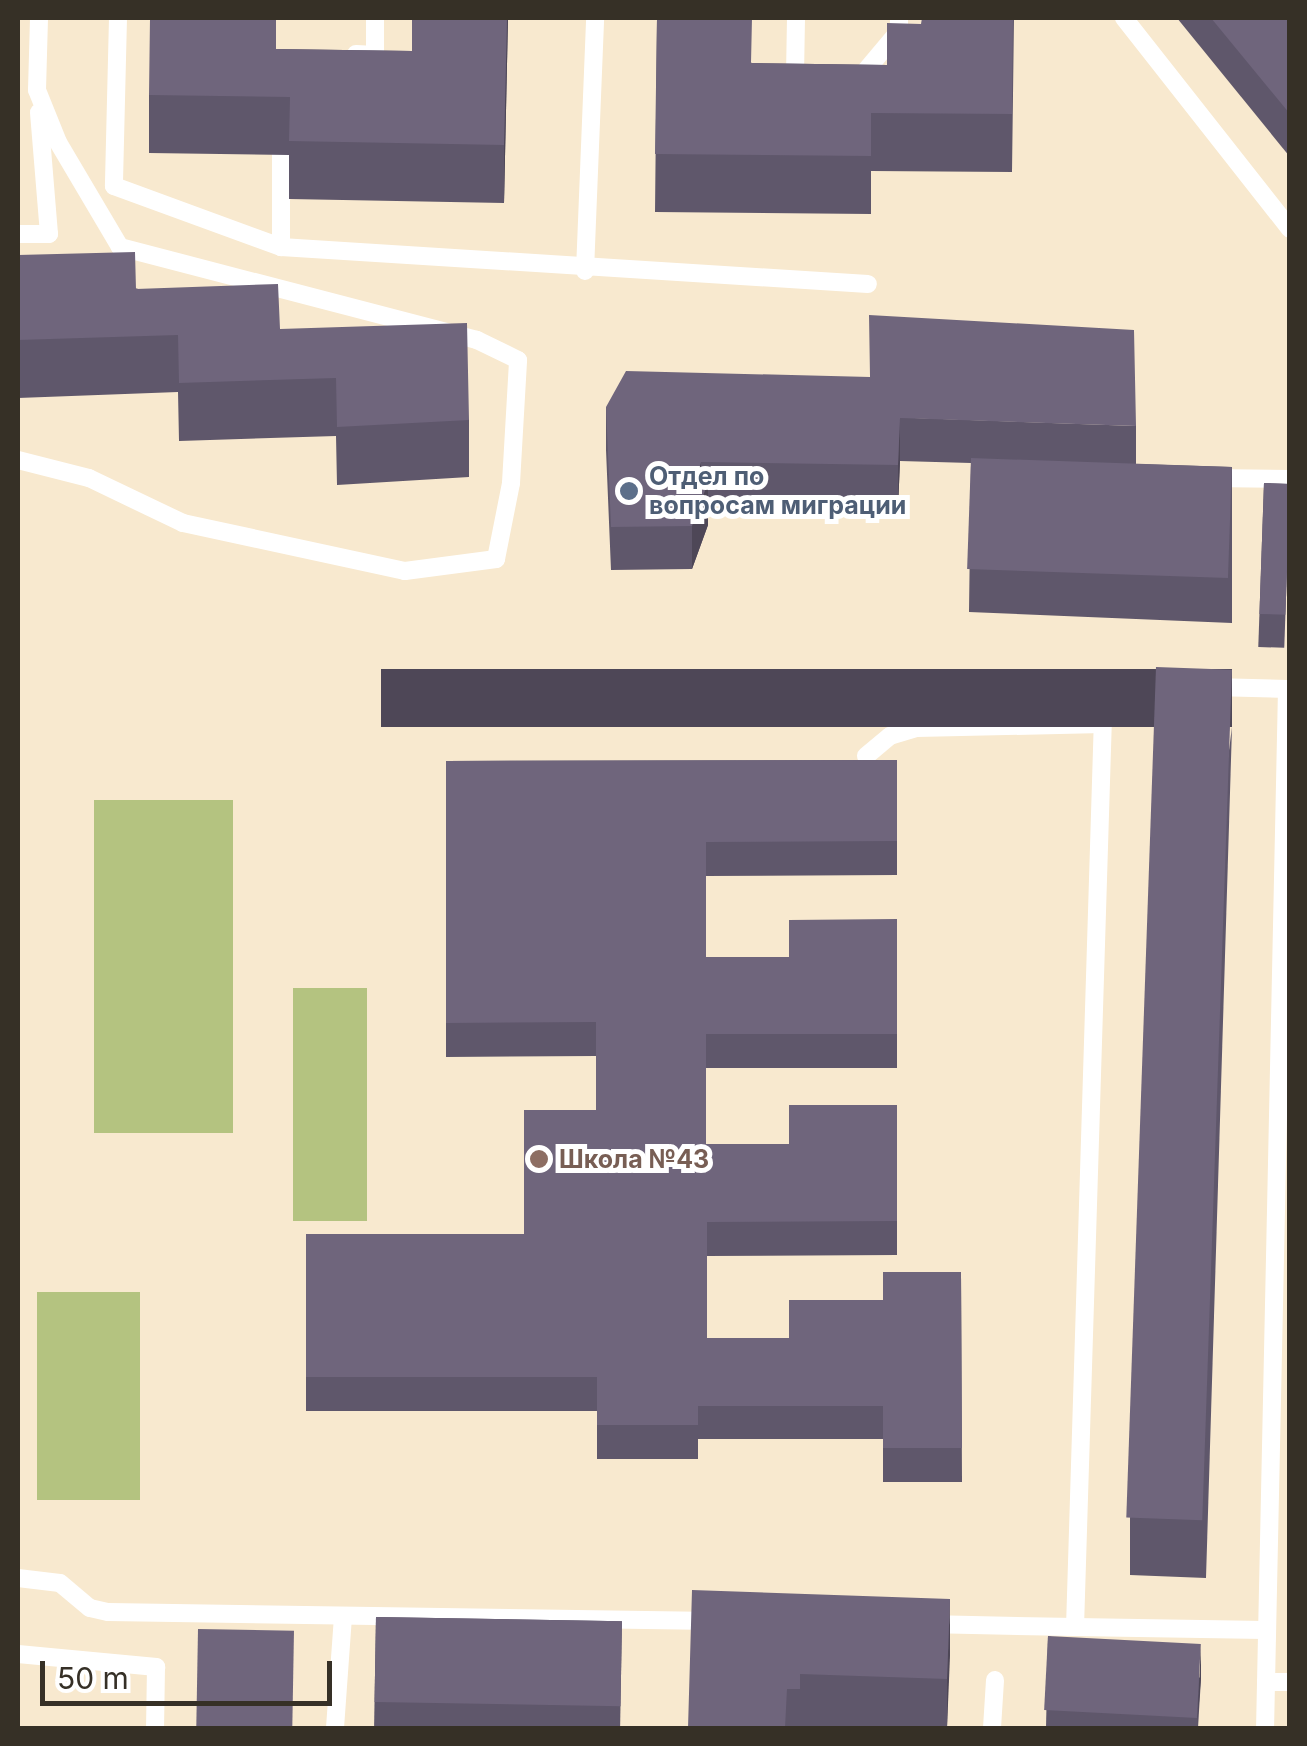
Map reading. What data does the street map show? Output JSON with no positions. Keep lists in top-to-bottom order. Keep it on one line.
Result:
{"places":["Отдел по вопросам миграции","Школа №43"],"scale_bar":"50 m"}
